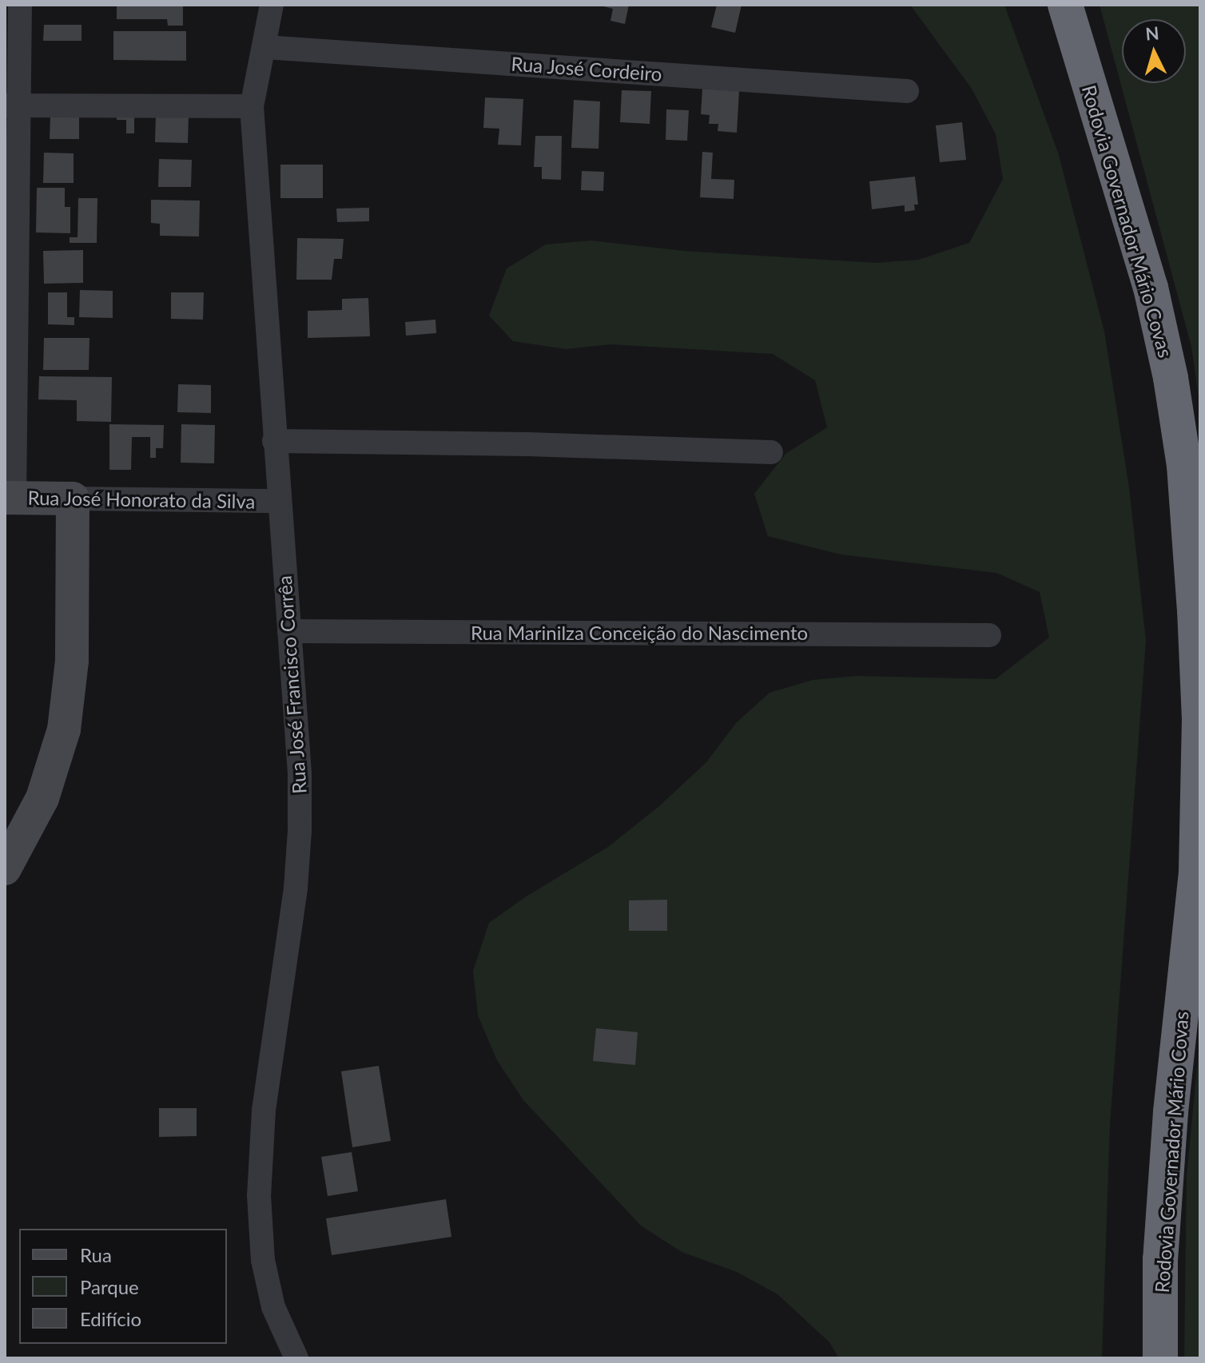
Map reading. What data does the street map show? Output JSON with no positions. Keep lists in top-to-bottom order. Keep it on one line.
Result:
{"streets":{"highway":["Rodovia Governador Mário Covas"],"main road":["Rua José Honorato da Silva"],"street":["Rua José Cordeiro","Rua Marinilza Conceição do Nascimento","Rua José Francisco Corrêa"]},"crossings":[["Rua José Cordeiro","Rua José Francisco Corrêa"],["Rua José Honorato da Silva","Rua José Francisco Corrêa"],["Rua Marinilza Conceição do Nascimento","Rua José Francisco Corrêa"]],"legend":["Rua","Parque","Edifício"],"north":"top"}
